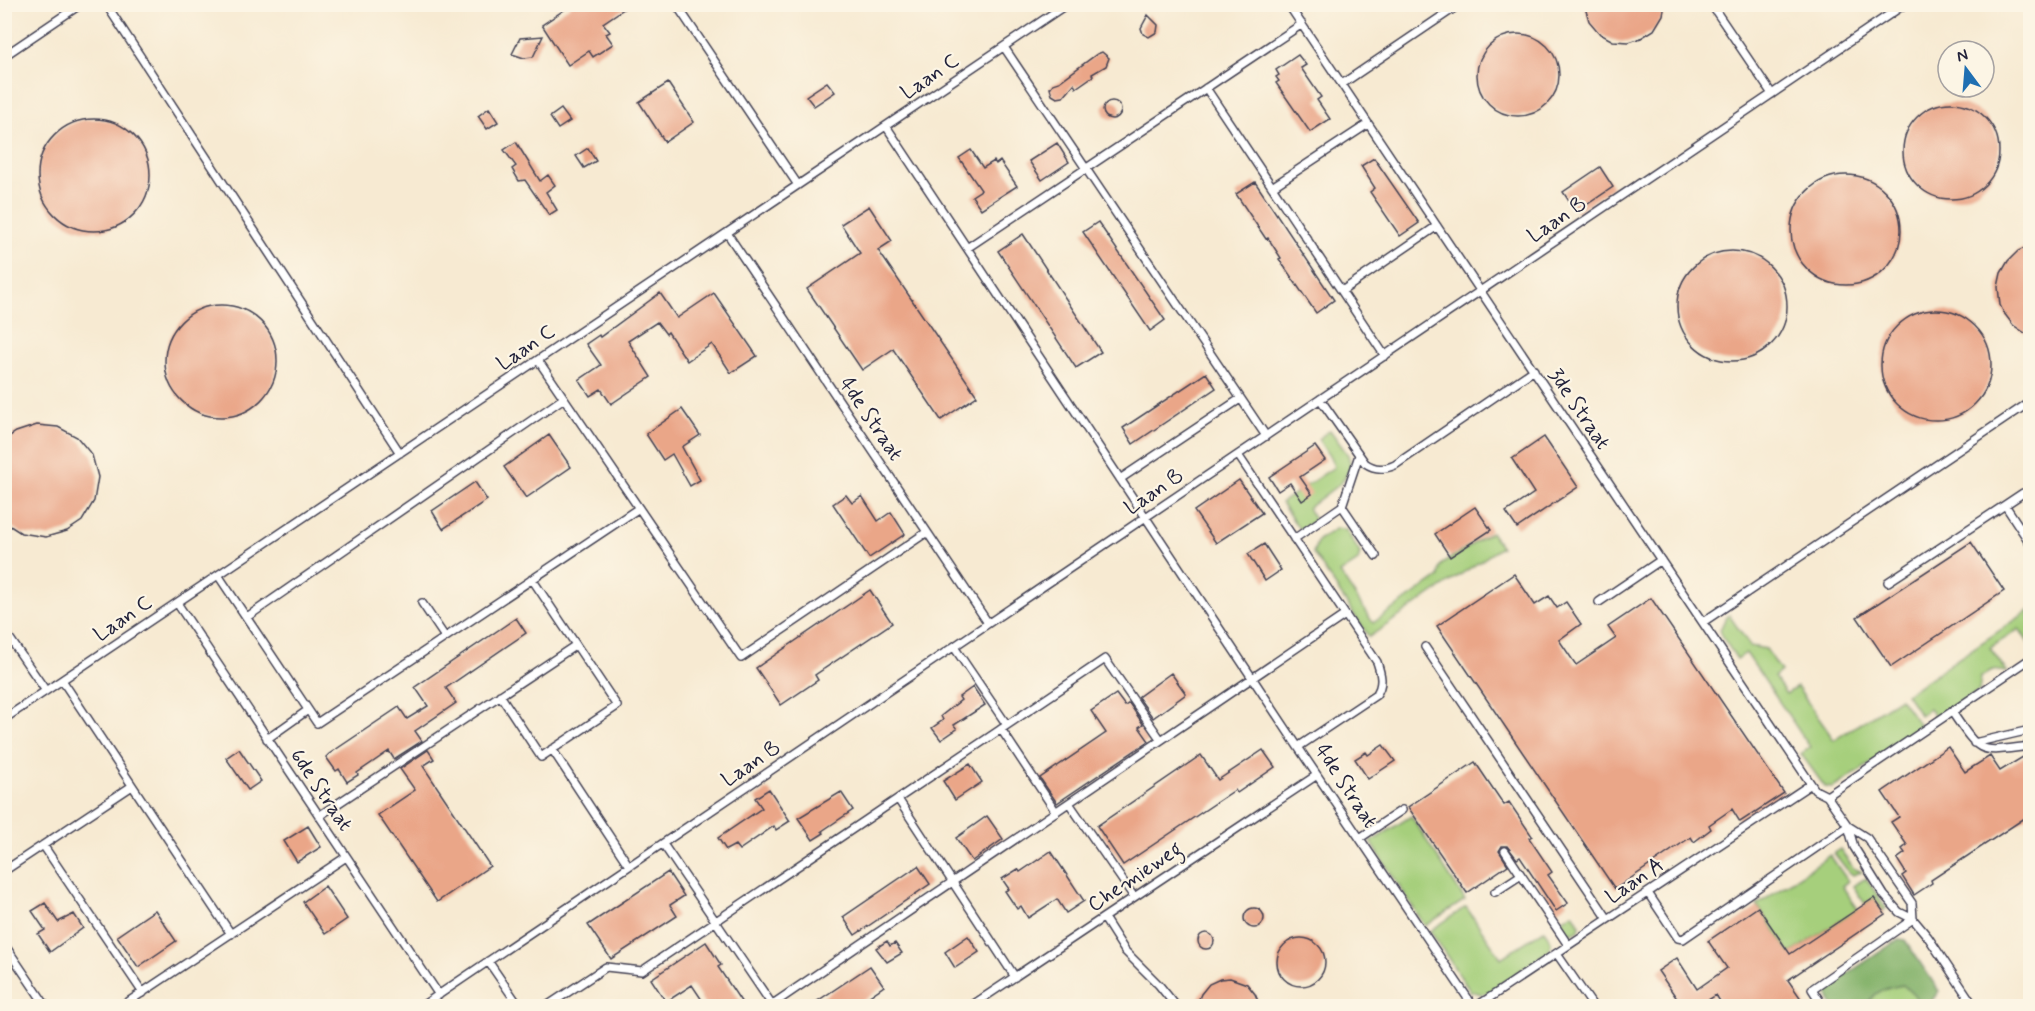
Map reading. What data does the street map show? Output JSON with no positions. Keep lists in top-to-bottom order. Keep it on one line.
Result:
{"streets":{"lane":["Laan C","Laan B","3de Straat","4de Straat","6de Straat","Chemieweg","Laan A"]},"crossings":[["Laan C","4de Straat"],["Laan C","6de Straat"],["Laan B","3de Straat"],["Laan B","4de Straat"],["Laan B","6de Straat"],["3de Straat","Laan A"],["4de Straat","Chemieweg"],["4de Straat","Laan A"]],"north":"top"}
